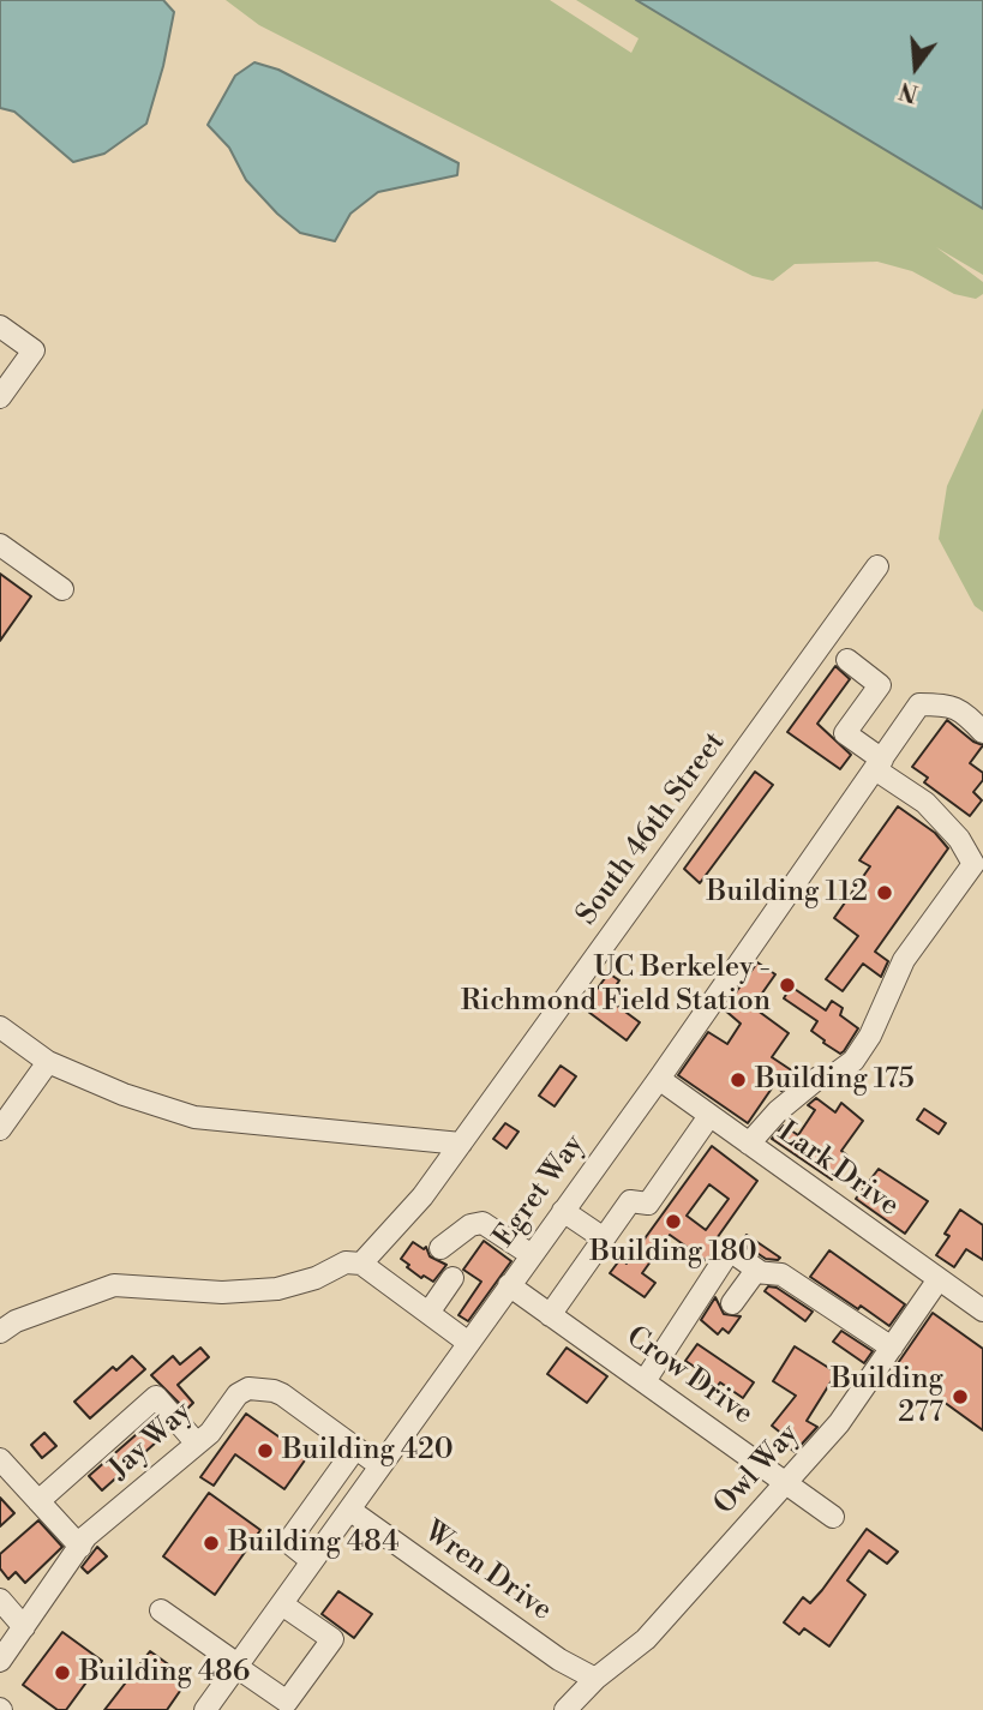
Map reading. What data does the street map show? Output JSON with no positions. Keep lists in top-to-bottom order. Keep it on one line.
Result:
{"streets":{"street":["South 46th Street","Lark Drive","Egret Way","Crow Drive","Jay Way","Owl Way","Wren Drive"]},"crossings":[["Lark Drive","Egret Way"],["Lark Drive","Owl Way"],["Egret Way","Crow Drive"],["Egret Way","Jay Way"],["Egret Way","Wren Drive"],["Crow Drive","Owl Way"],["Owl Way","Wren Drive"]],"places":["Building 112","UC Berkeley - Richmond Field Station","Building 175","Building 180","Building 277","Building 420","Building 484","Building 486"],"north":"bottom"}
